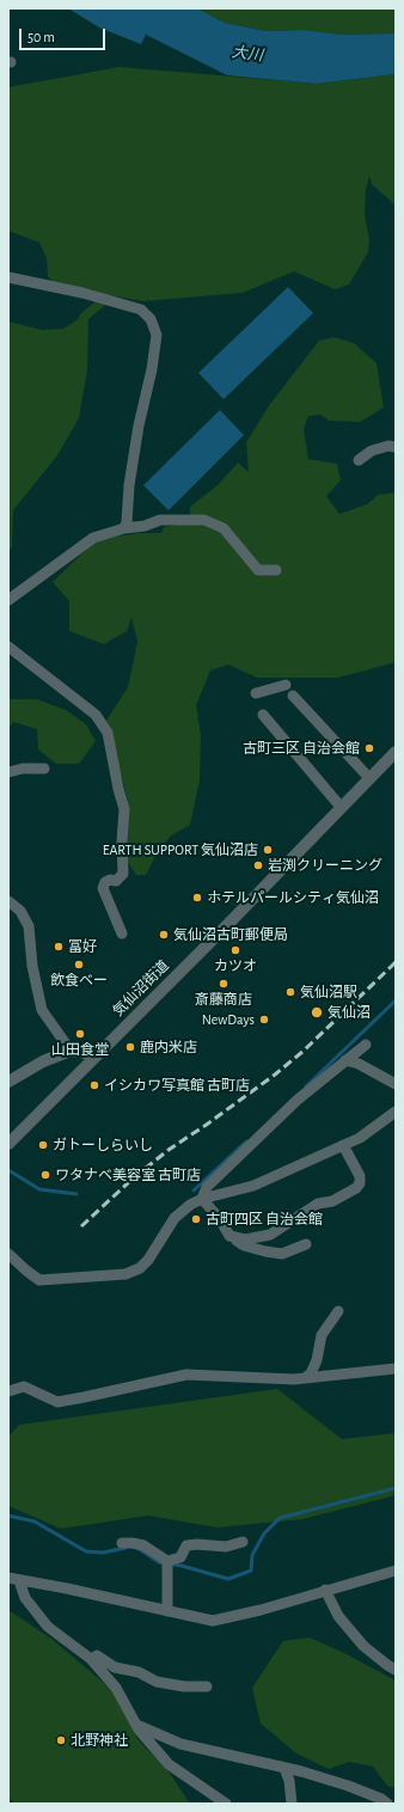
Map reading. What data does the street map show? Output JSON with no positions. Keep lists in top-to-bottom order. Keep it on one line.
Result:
{"streets":{"street":["気仙沼街道"]},"water":["大川"],"places":["古町三区 自治会館","EARTH SUPPORT 気仙沼店","岩渕クリーニング","ホテルパールシティ気仙沼","気仙沼古町郵便局","冨好","カツオ","飲食ベー","斎藤商店","気仙沼駅","気仙沼","NewDays","山田食堂","鹿内米店","イシカワ写真館 古町店","ガトーしらいし","ワタナベ美容室 古町店","古町四区 自治会館","北野神社"],"scale_bar":"50 m"}
